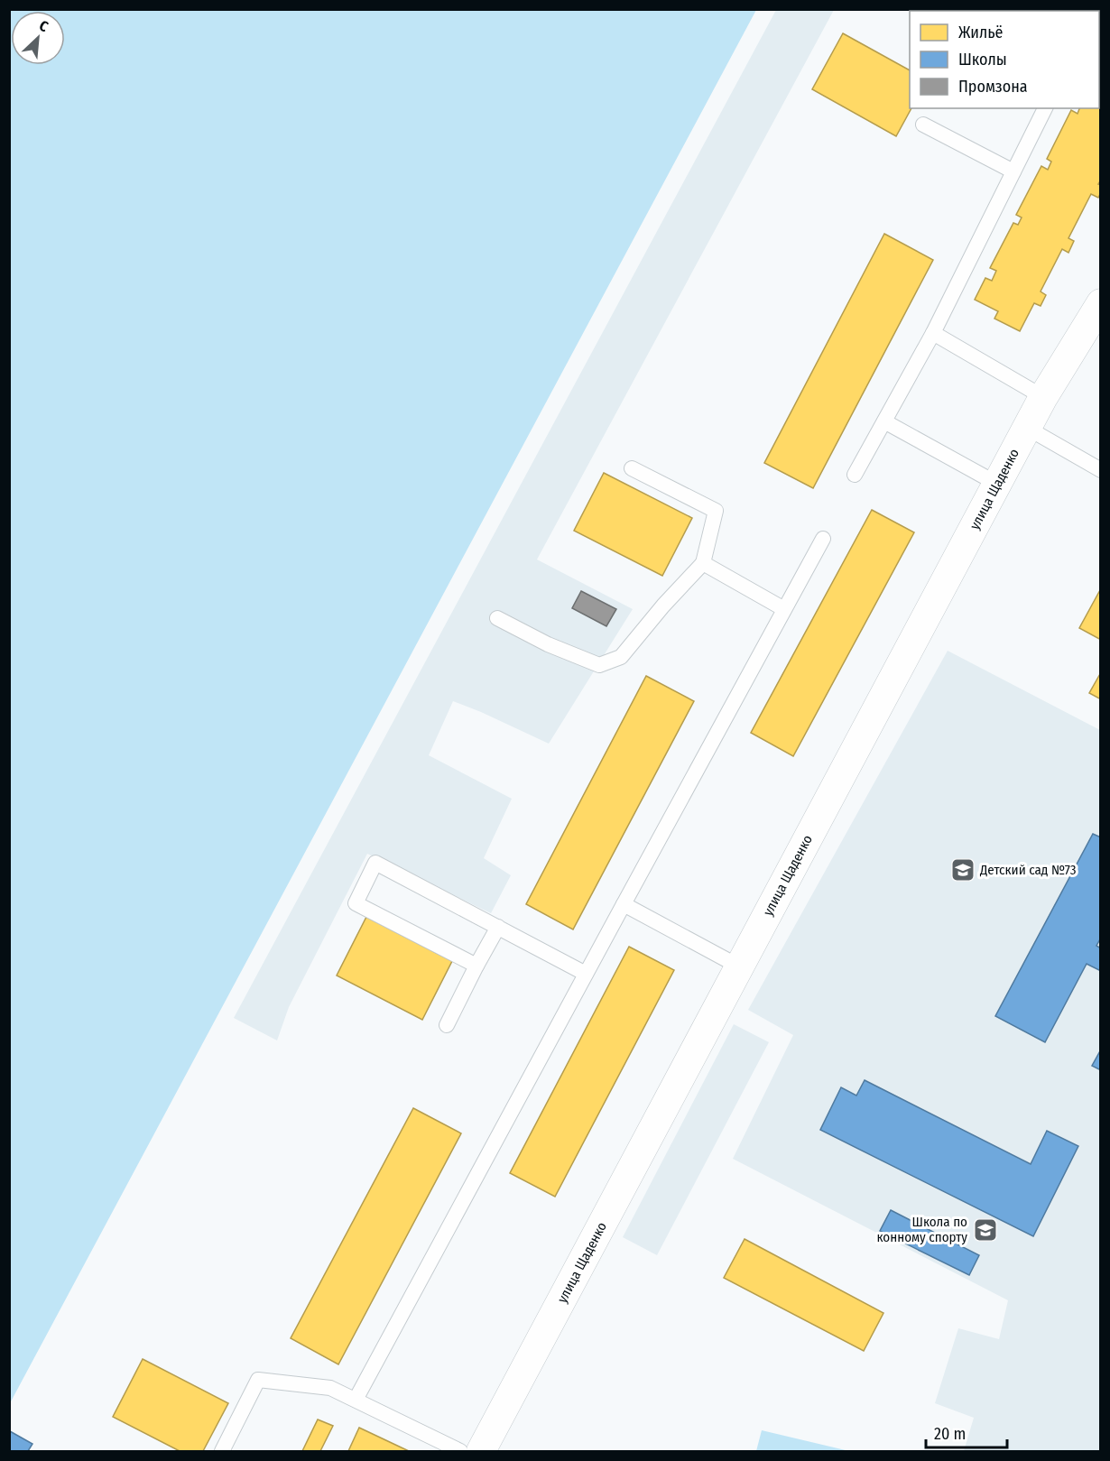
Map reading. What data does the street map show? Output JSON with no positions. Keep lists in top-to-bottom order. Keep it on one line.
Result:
{"streets":{"street":["улица Щаденко"]},"places":{"school or university":["Детский сад №73","Школа по конному спорту"]},"legend":["Жильё","Школы","Промзона"],"scale_bar":"20 m","north":"top right"}
